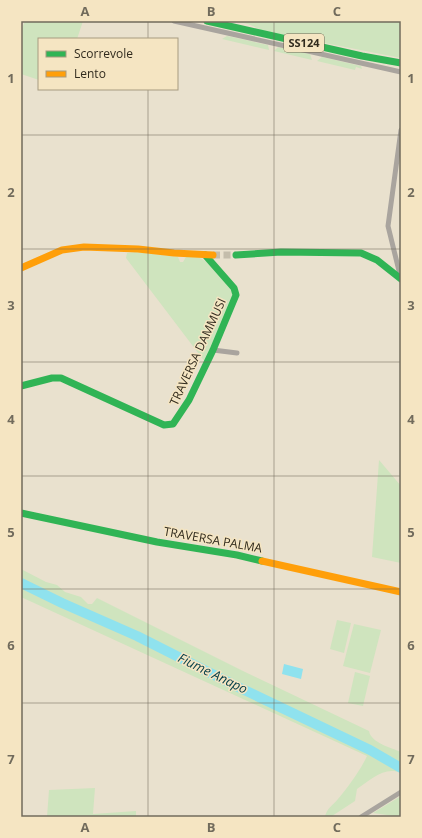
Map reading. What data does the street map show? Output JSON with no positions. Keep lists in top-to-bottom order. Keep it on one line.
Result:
{"streets":{"street":["SS124","TRAVERSA DAMMUSI","TRAVERSA PALMA"]},"water":["Fiume Anapo"],"legend":["Scorrevole","Lento"],"grid":{"columns":["A","B","C"],"rows":["1","2","3","4","5","6","7"]}}
